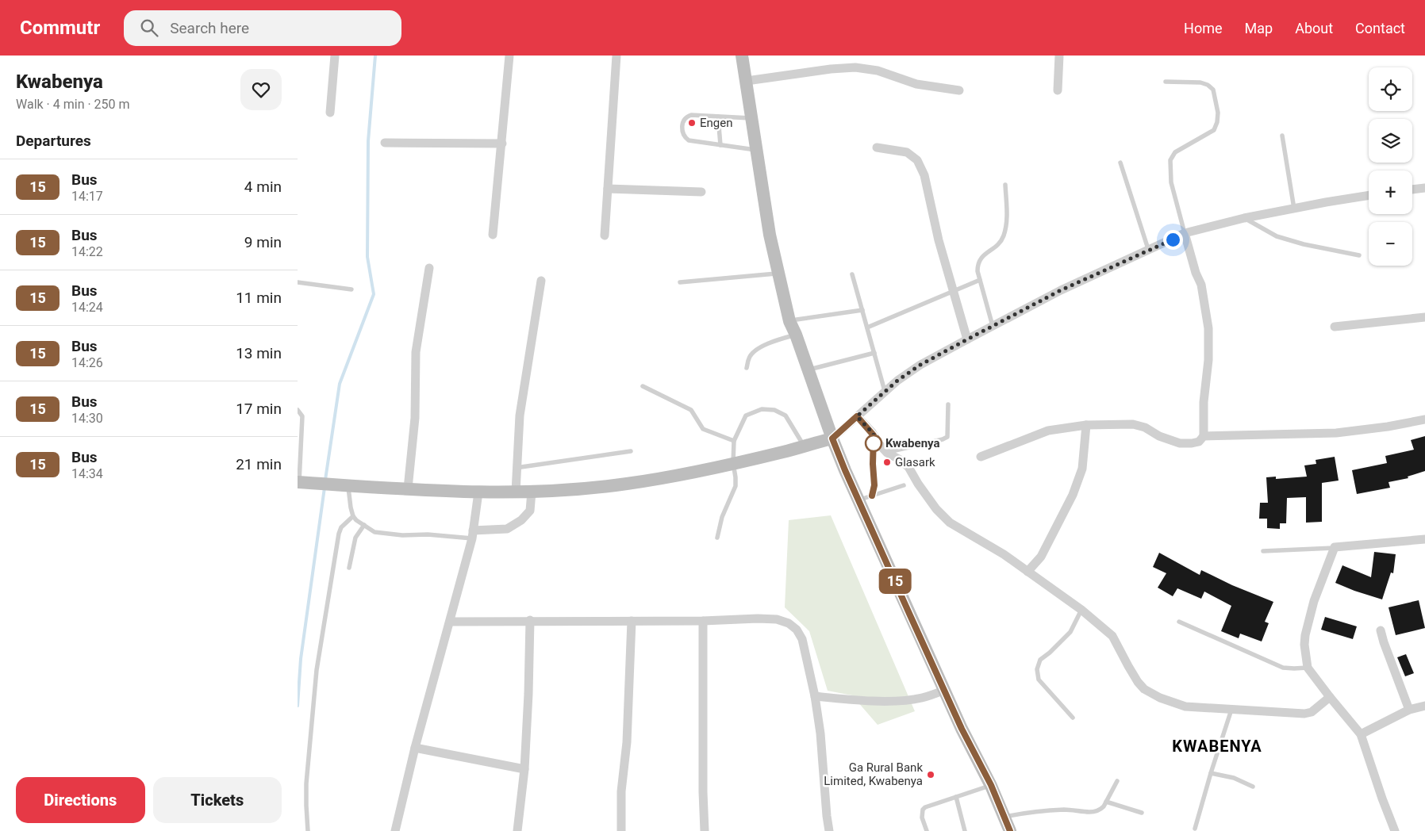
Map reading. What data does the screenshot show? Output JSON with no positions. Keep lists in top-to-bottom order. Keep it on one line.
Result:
{"districts":["KWABENYA"],"places":["Engen","Kwabenya","Glasark","Ga Rural Bank Limited, Kwabenya"],"lines":["bus line 15"],"page":{"header":"Commutr","search":"Search here","nav":["Home","Map","About","Contact"],"heading":[["Kwabenya","Walk · 4 min · 250 m"],"Departures"],"on_map":"15","map_buttons":["+","−"],"list":[{"mark":"15","name":"Bus","note":"14:17","value":"4 min"},{"mark":"15","name":"Bus","note":"14:22","value":"9 min"},{"mark":"15","name":"Bus","note":"14:24","value":"11 min"},{"mark":"15","name":"Bus","note":"14:26","value":"13 min"},{"mark":"15","name":"Bus","note":"14:30","value":"17 min"},{"mark":"15","name":"Bus","note":"14:34","value":"21 min"}],"buttons":["Directions","Tickets"]}}
